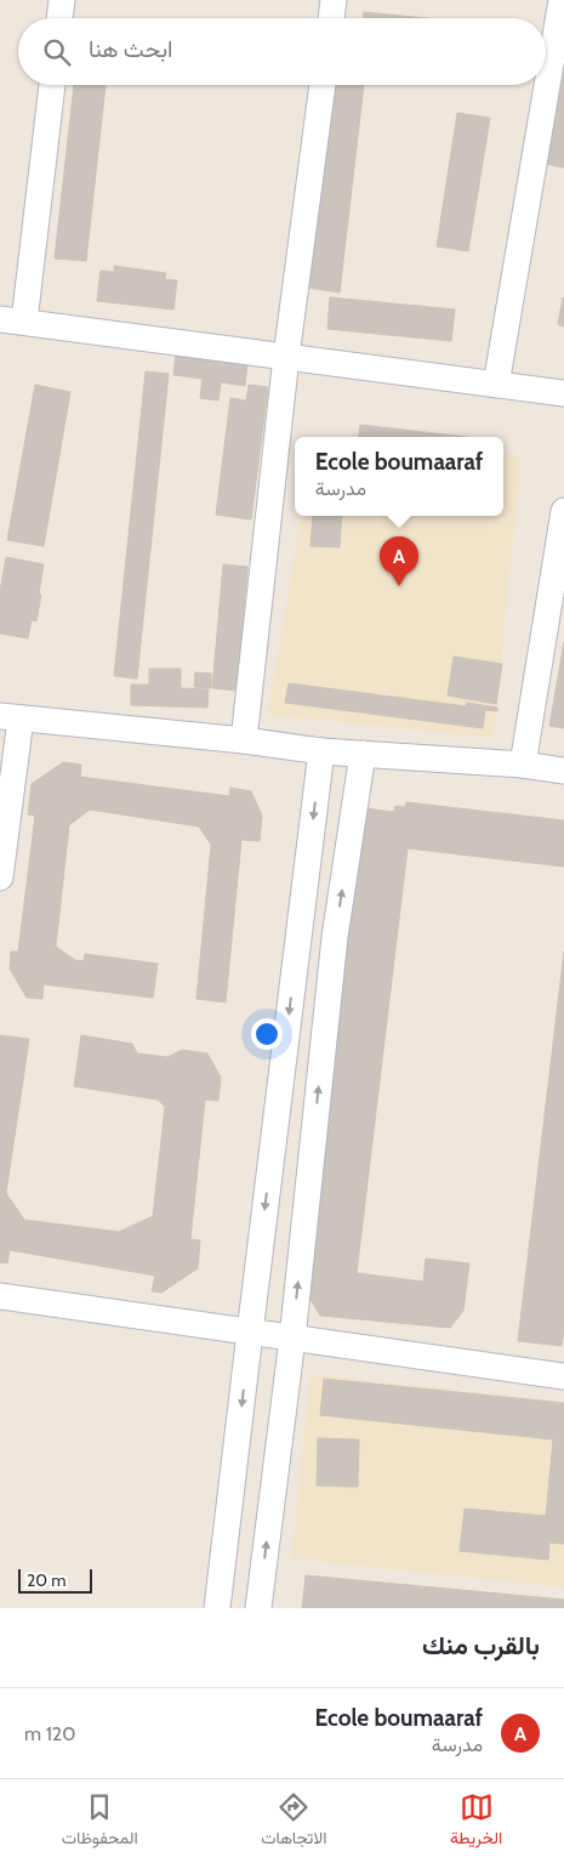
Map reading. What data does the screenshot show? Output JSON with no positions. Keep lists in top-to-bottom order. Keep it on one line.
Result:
{"scale_bar":"20 m","page":{"search":"ابحث هنا","popup":["Ecole boumaaraf","مدرسة"],"pins":"A","scale":"20 m","heading":"بالقرب منك","list":[{"mark":"A","name":"Ecole boumaaraf","note":"مدرسة","value":"120 m"}],"nav":["الخريطة","الاتجاهات","المحفوظات"]}}
